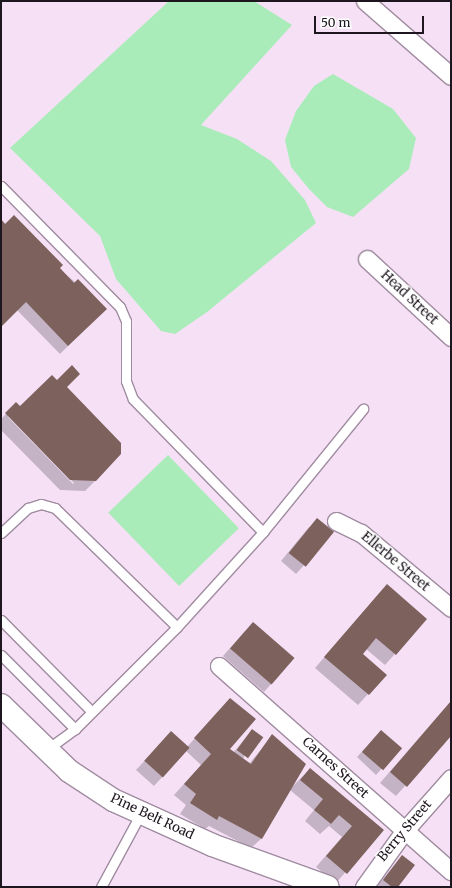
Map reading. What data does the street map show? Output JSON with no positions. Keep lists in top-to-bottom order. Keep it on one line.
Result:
{"streets":{"street":["Head Street","Ellerbe Street","Carnes Street","Pine Belt Road","Berry Street"]},"crossings":[["Carnes Street","Berry Street"]],"scale_bar":"50 m"}
